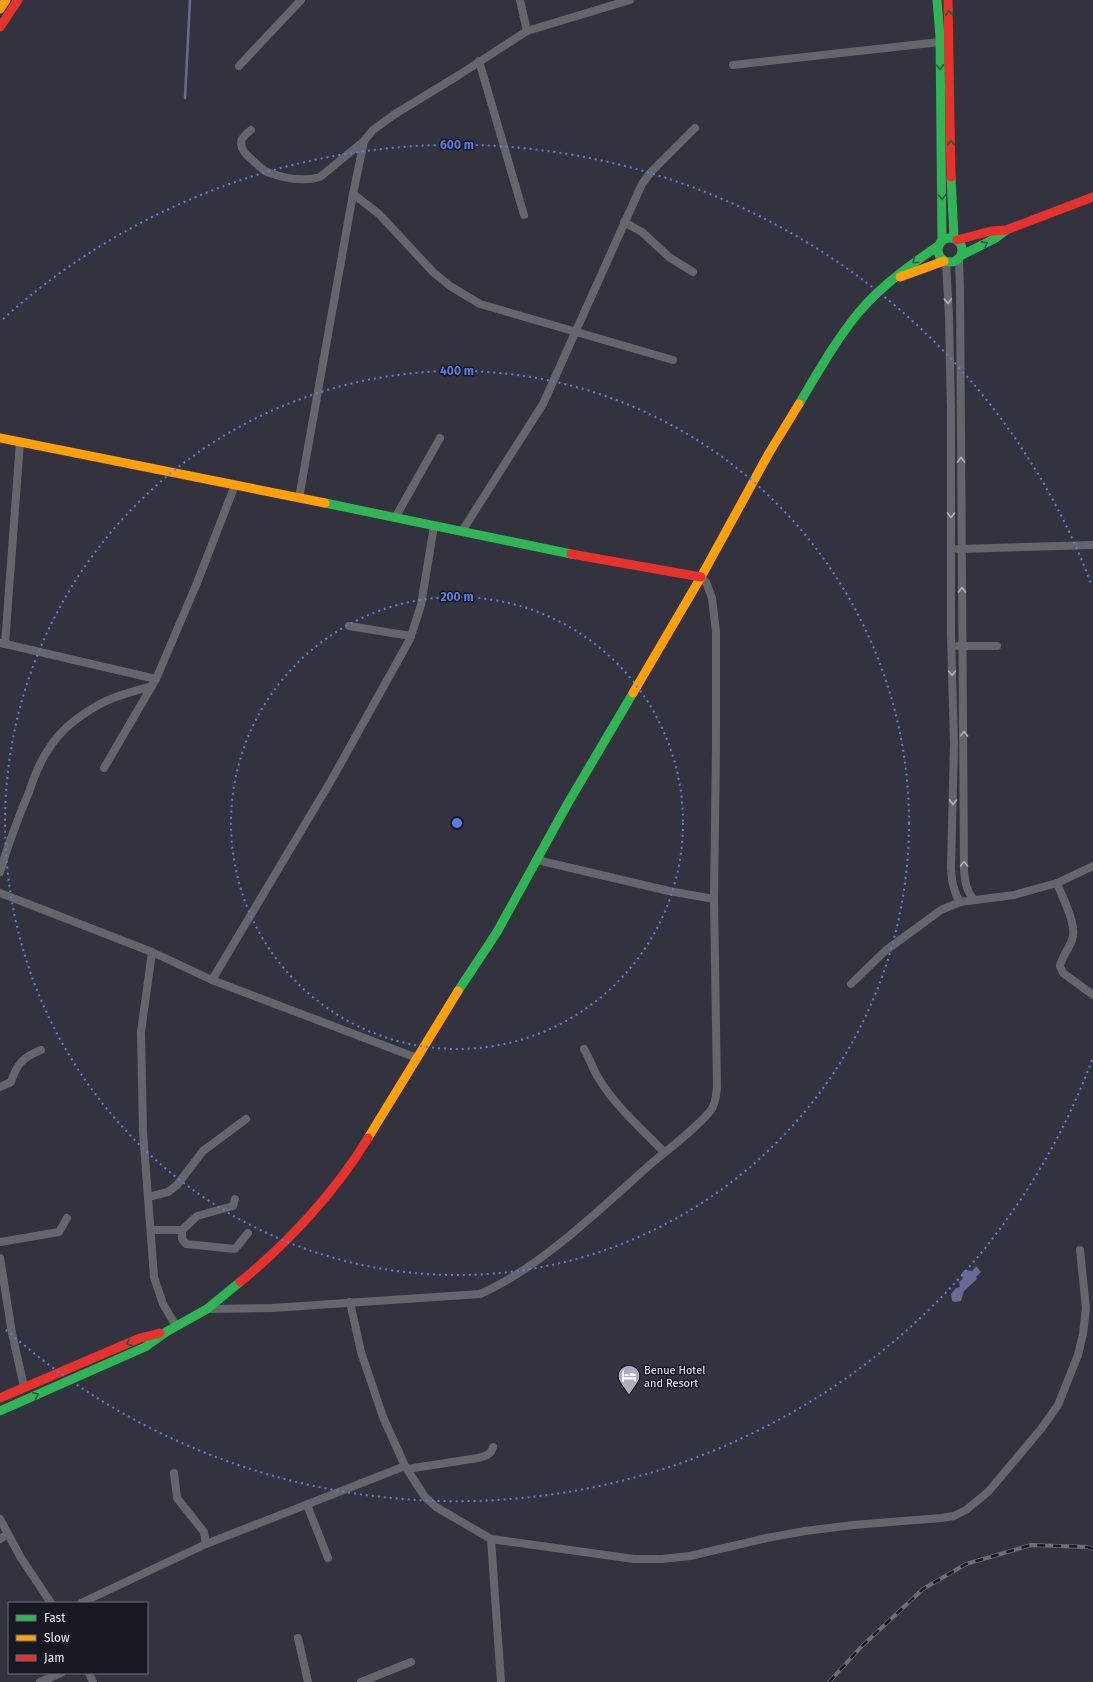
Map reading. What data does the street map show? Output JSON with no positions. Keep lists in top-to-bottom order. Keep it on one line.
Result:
{"places":{"hotel":["Benue Hotel and Resort"]},"legend":["Fast","Slow","Jam"],"rings":["600 m","400 m","200 m"]}
